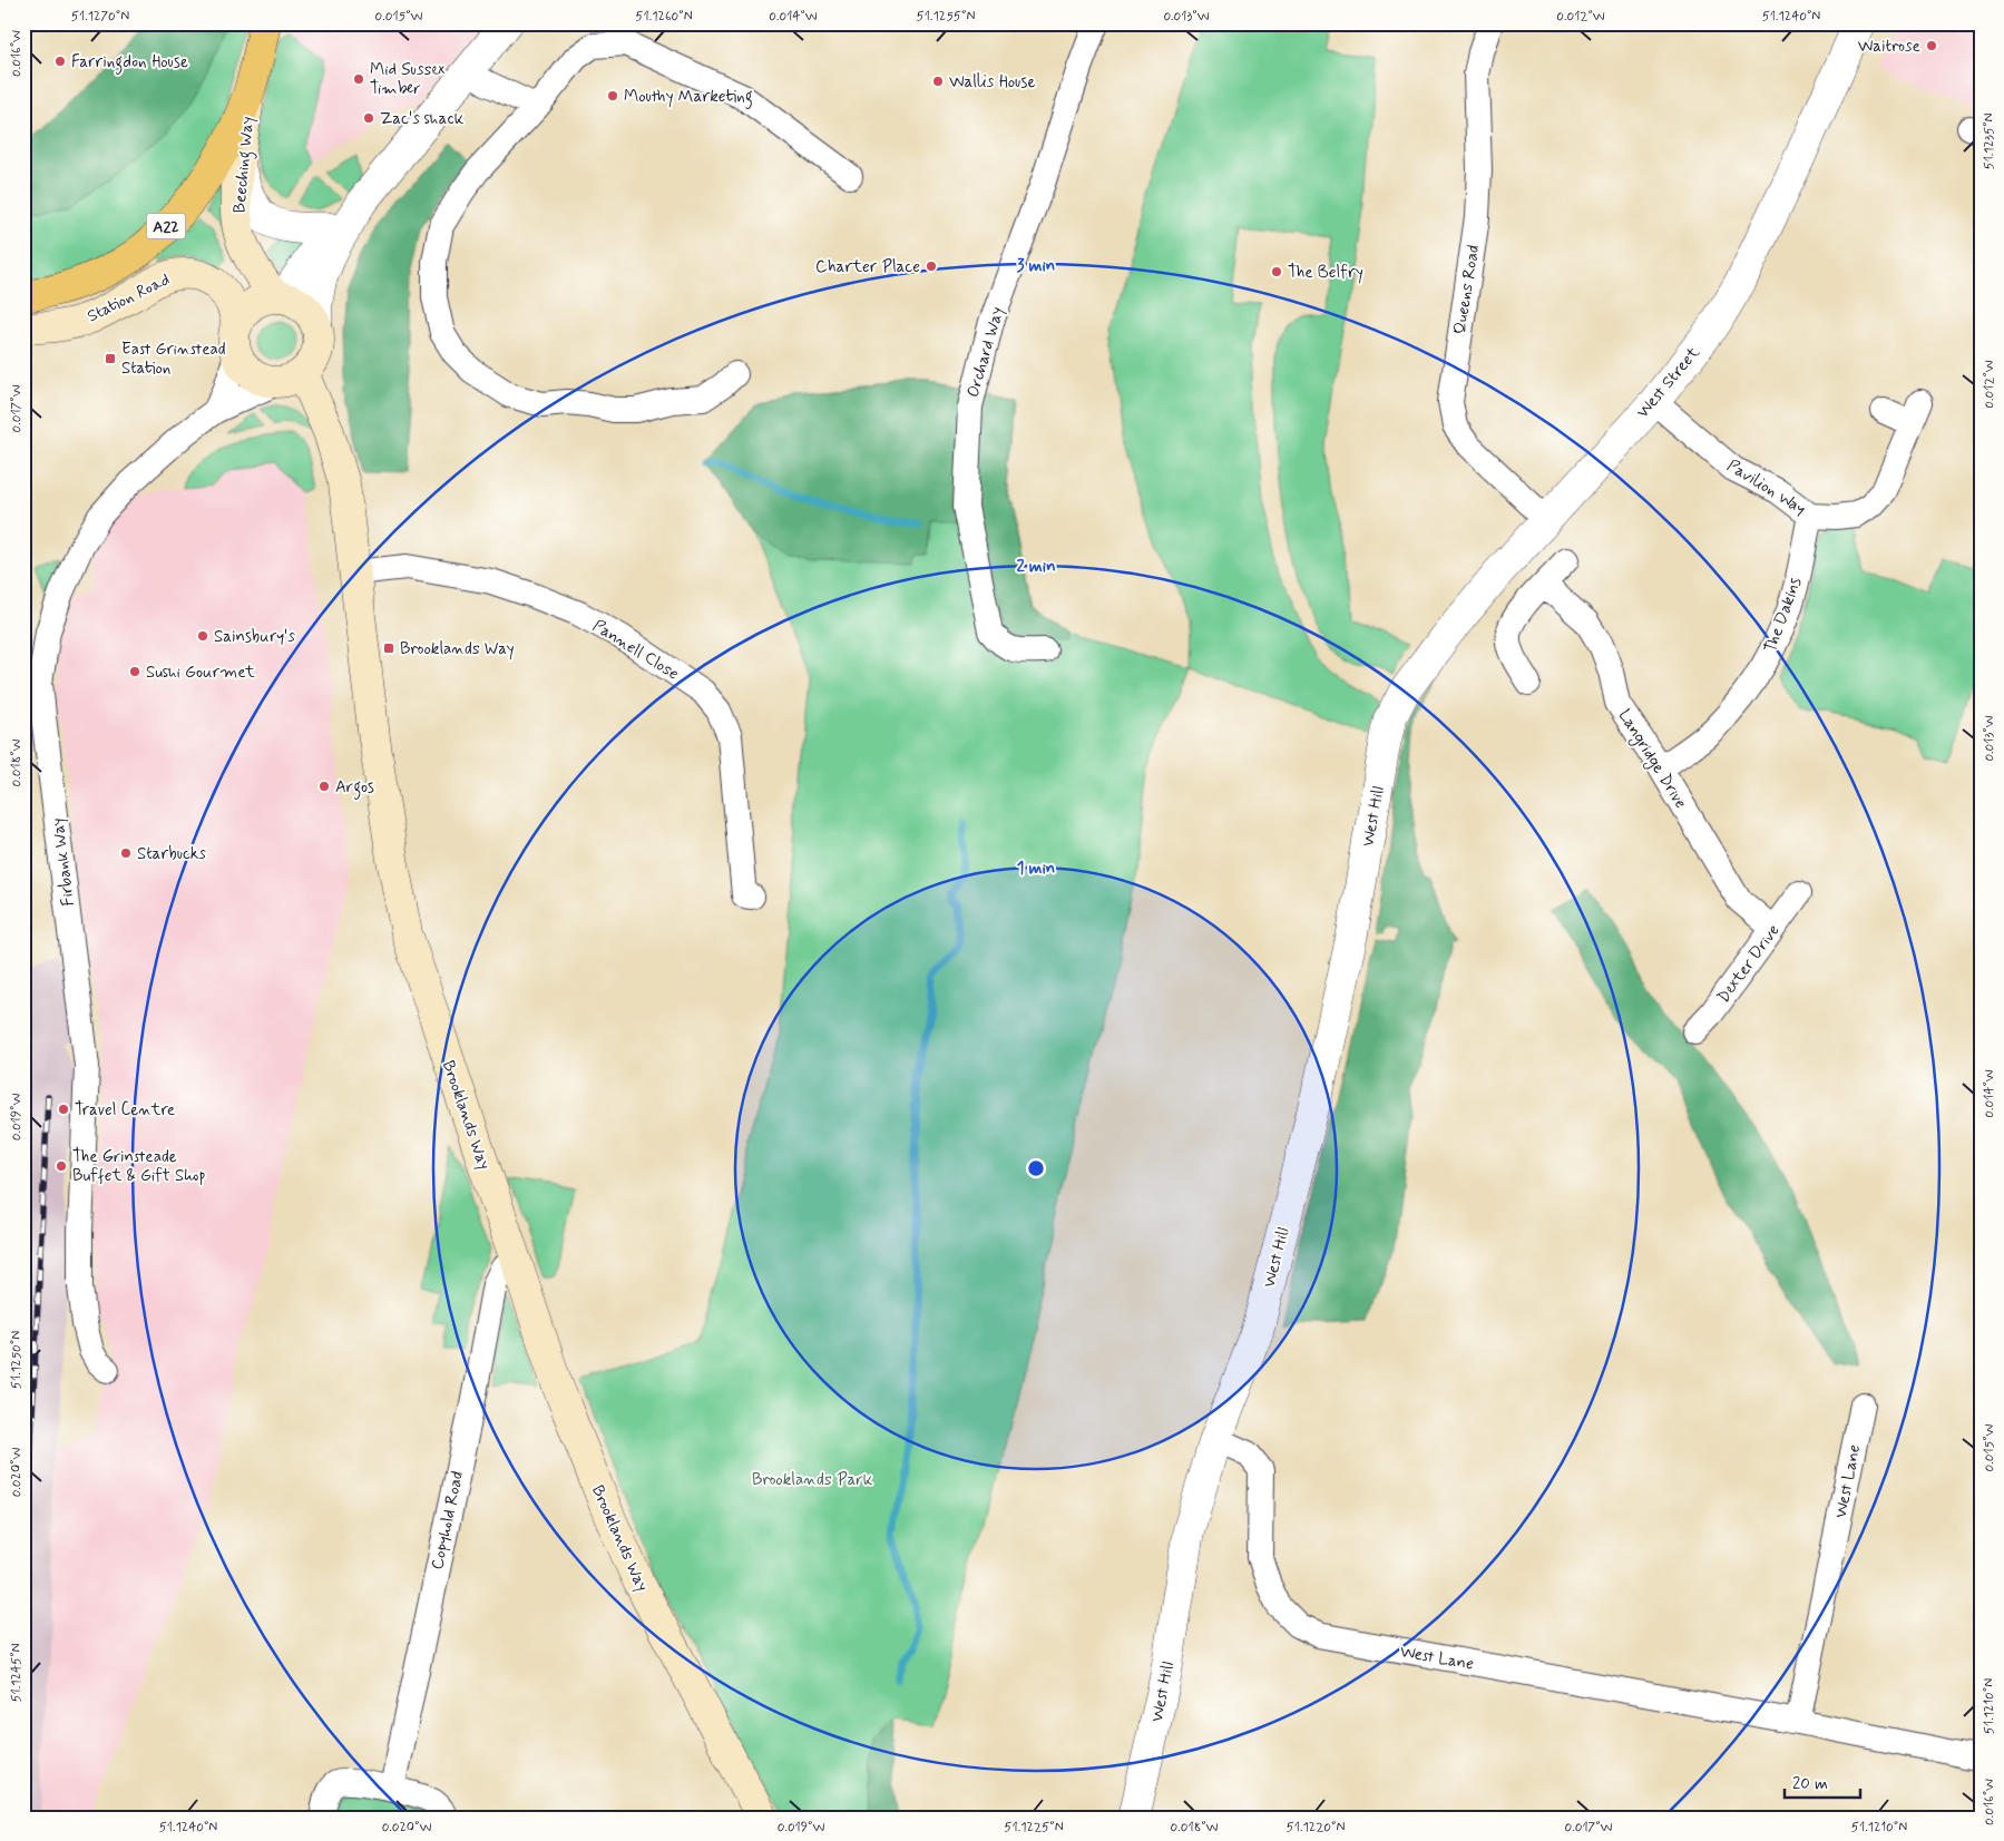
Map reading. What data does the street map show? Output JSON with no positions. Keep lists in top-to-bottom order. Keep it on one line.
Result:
{"streets":{"highway":["Beeching Way","A22"],"main road":["Station Road","Brooklands Way"],"street":["Queens Road","Orchard Way","West Street","Pavilion Way","The Dakins","Pannell Close","Langridge Drive","West Hill","Firbank Way","Dexter Drive","West Lane","Copyhold Road"]},"crossings":[["Beeching Way","Station Road"],["Beeching Way","Firbank Way"],["Beeching Way","Brooklands Way"],["Queens Road","West Street"],["Station Road","Firbank Way"],["Station Road","Brooklands Way"],["West Street","Pavilion Way"],["West Street","West Hill"],["Pavilion Way","The Dakins"],["The Dakins","Langridge Drive"],["Pannell Close","Brooklands Way"],["Langridge Drive","Dexter Drive"],["West Hill","West Lane"],["Firbank Way","Brooklands Way"],["Brooklands Way","Copyhold Road"]],"parks":["Brooklands Park"],"places":{"other":["Waitrose","Farringdon House","Mid Sussex Timber","Wallis House","Mouthy Marketing","Zac's shack","Charter Place","The Belfry","Sainsbury's","Sushi Gourmet","Argos","Starbucks","Travel Centre","The Grinsteade Buffet & Gift Shop"],"transit":["East Grinstead Station","Brooklands Way"]},"scale_bar":"20 m","coordinates":["51.1270°N","0.015°W","51.1260°N","0.014°W","51.1255°N","0.013°W","0.012°W","51.1240°N","0.016°W","51.1235°N","0.017°W","0.018°W","0.019°W","51.1250°N","0.020°W","51.1245°N","51.1210°N","51.1225°N","51.1220°N"],"rings":["3 min","2 min","1 min"]}
